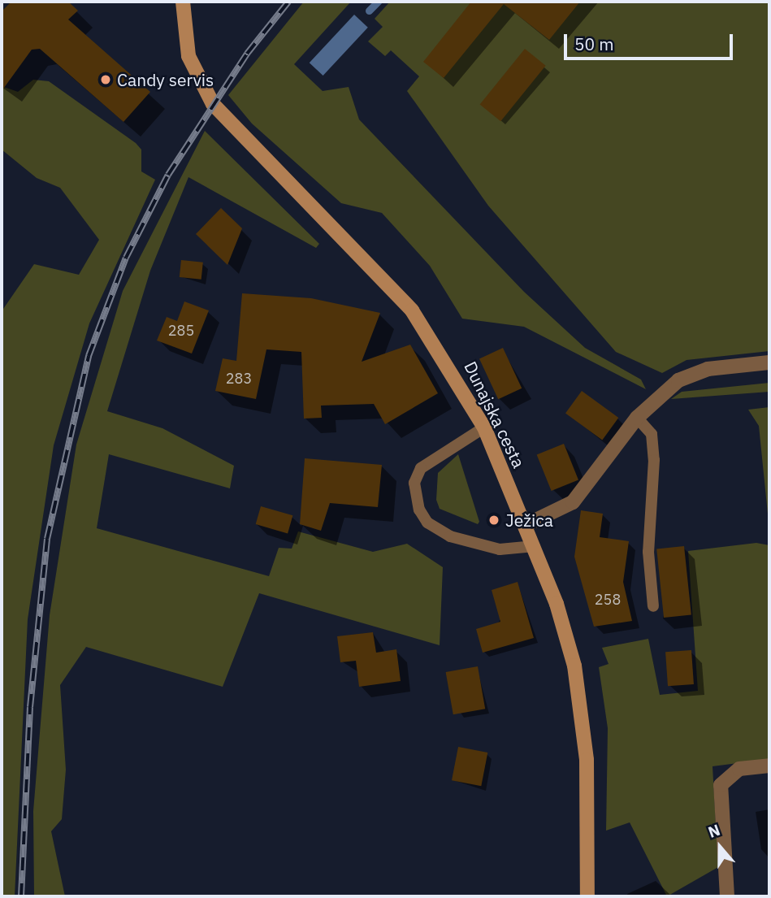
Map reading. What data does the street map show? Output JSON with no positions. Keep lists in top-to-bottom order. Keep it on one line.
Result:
{"streets":{"main road":["Dunajska cesta"]},"places":["Candy servis","Ježica"],"house_numbers":["285","283","258"],"scale_bar":"50 m","north":"top"}
